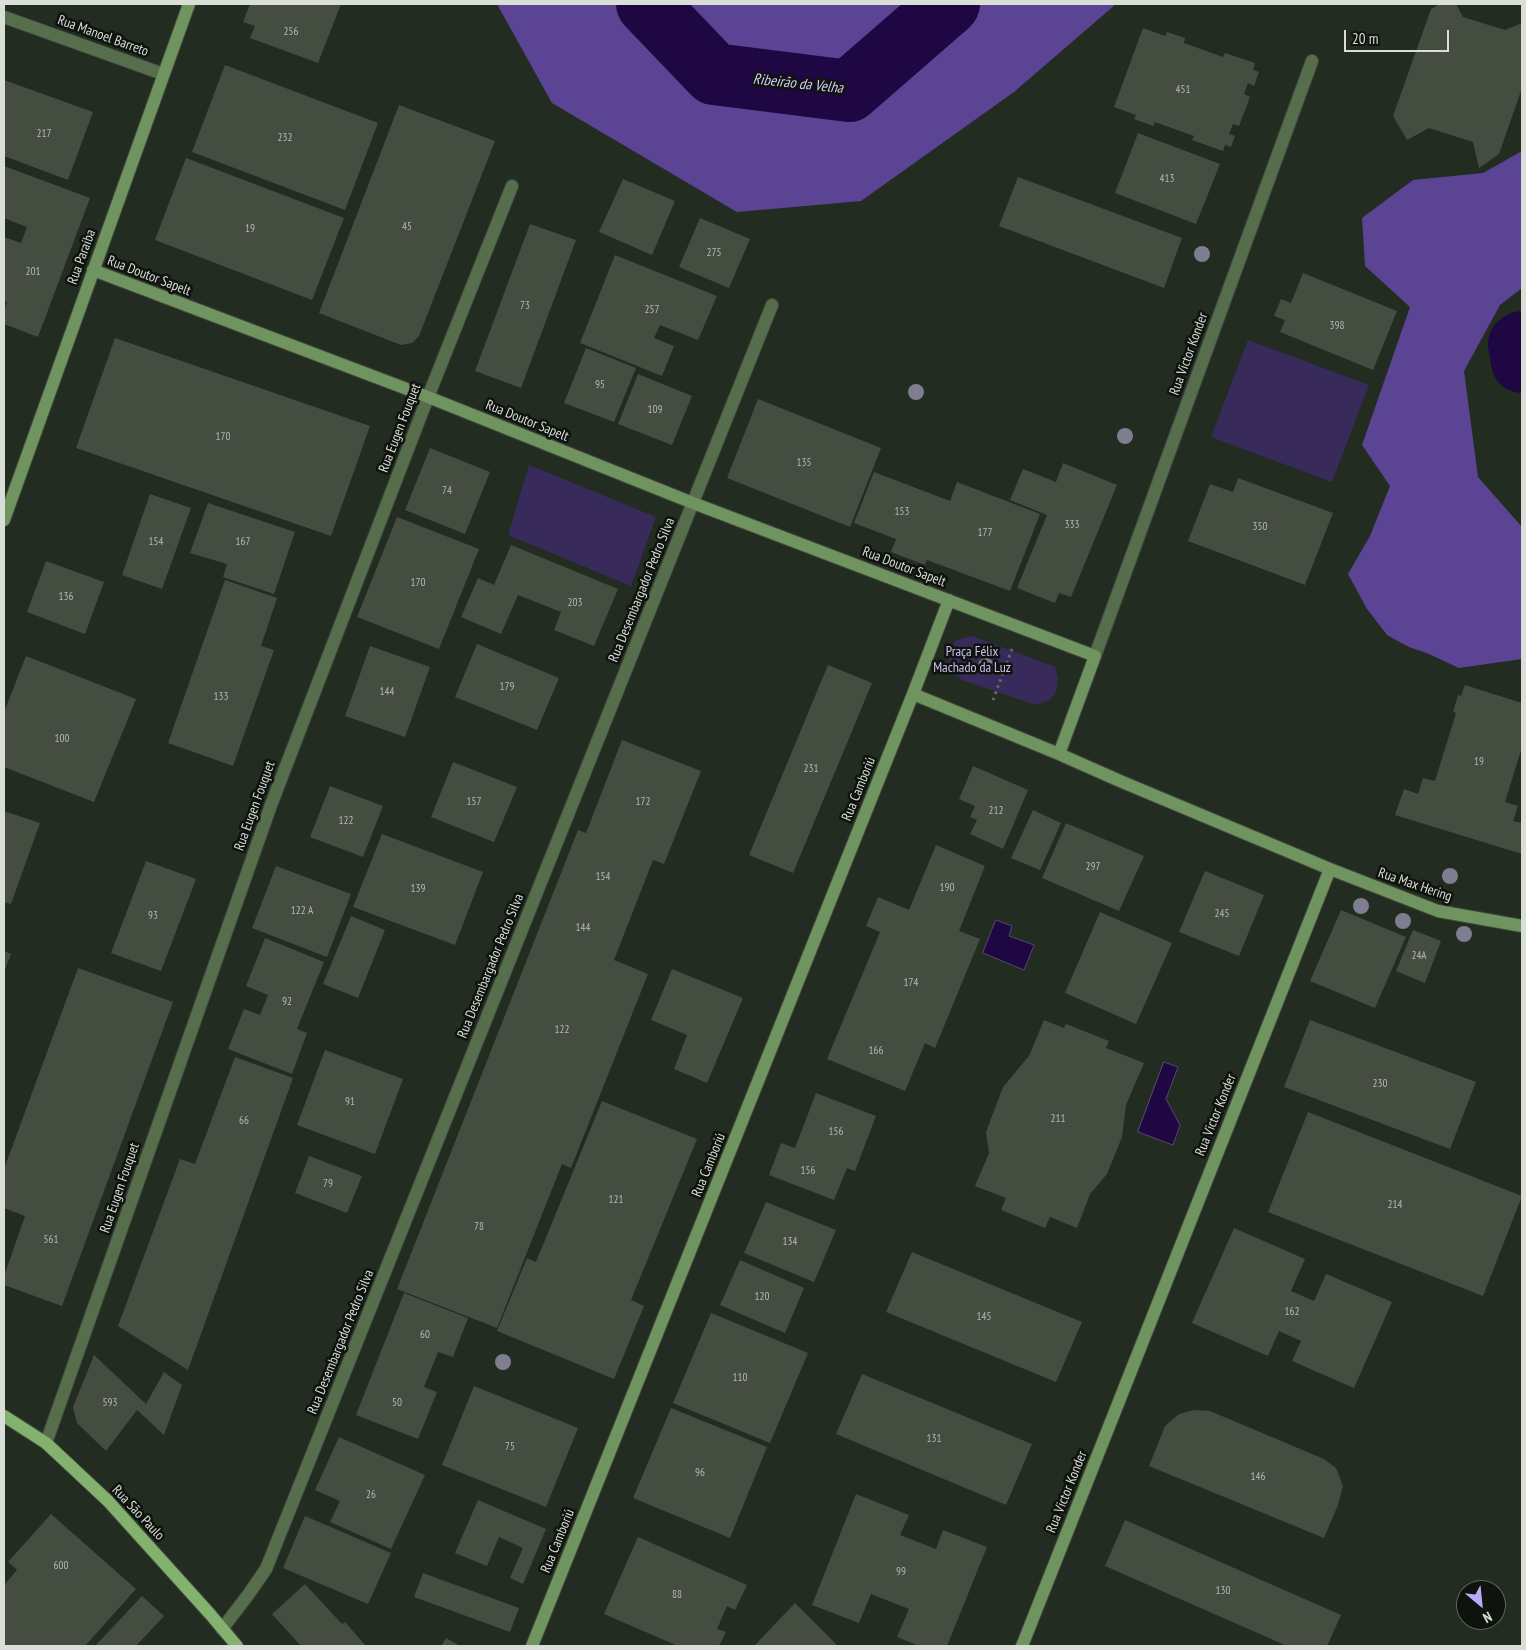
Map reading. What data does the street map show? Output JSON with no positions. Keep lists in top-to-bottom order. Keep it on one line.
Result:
{"streets":{"main road":["Rua São Paulo"],"street":["Rua Manoel Barreto","Rua Paraíba","Rua Doutor Sapelt","Rua Victor Konder","Rua Eugen Fouquet","Rua Desembargador Pedro Silva","Rua Camboriú","Rua Max Hering"]},"crossings":[["Rua Manoel Barreto","Rua Paraíba"],["Rua Paraíba","Rua Doutor Sapelt"],["Rua Doutor Sapelt","Rua Victor Konder"],["Rua Doutor Sapelt","Rua Eugen Fouquet"],["Rua Doutor Sapelt","Rua Desembargador Pedro Silva"],["Rua Doutor Sapelt","Rua Camboriú"],["Rua Victor Konder","Rua Max Hering"],["Rua Eugen Fouquet","Rua São Paulo"],["Rua Desembargador Pedro Silva","Rua São Paulo"]],"water":["Ribeirão da Velha"],"parks":["Praça Félix Machado da Luz"],"house_numbers":["256","451","217","232","413","45","19","275","201","73","257","398","95","109","170","135","74","153","333","350","177","154","167","170","136","203","179","144","133","100","19","231","157","172","212","122","297","154","190","139","122 A","245","93","144","24A","174","92","122","166","230","91","211","66","156","156","79","121","214","78","561","134","120","162","145","60","110","593","50","131","75","96","146","26","600","99","130","88"],"scale_bar":"20 m","north":"bottom right"}
